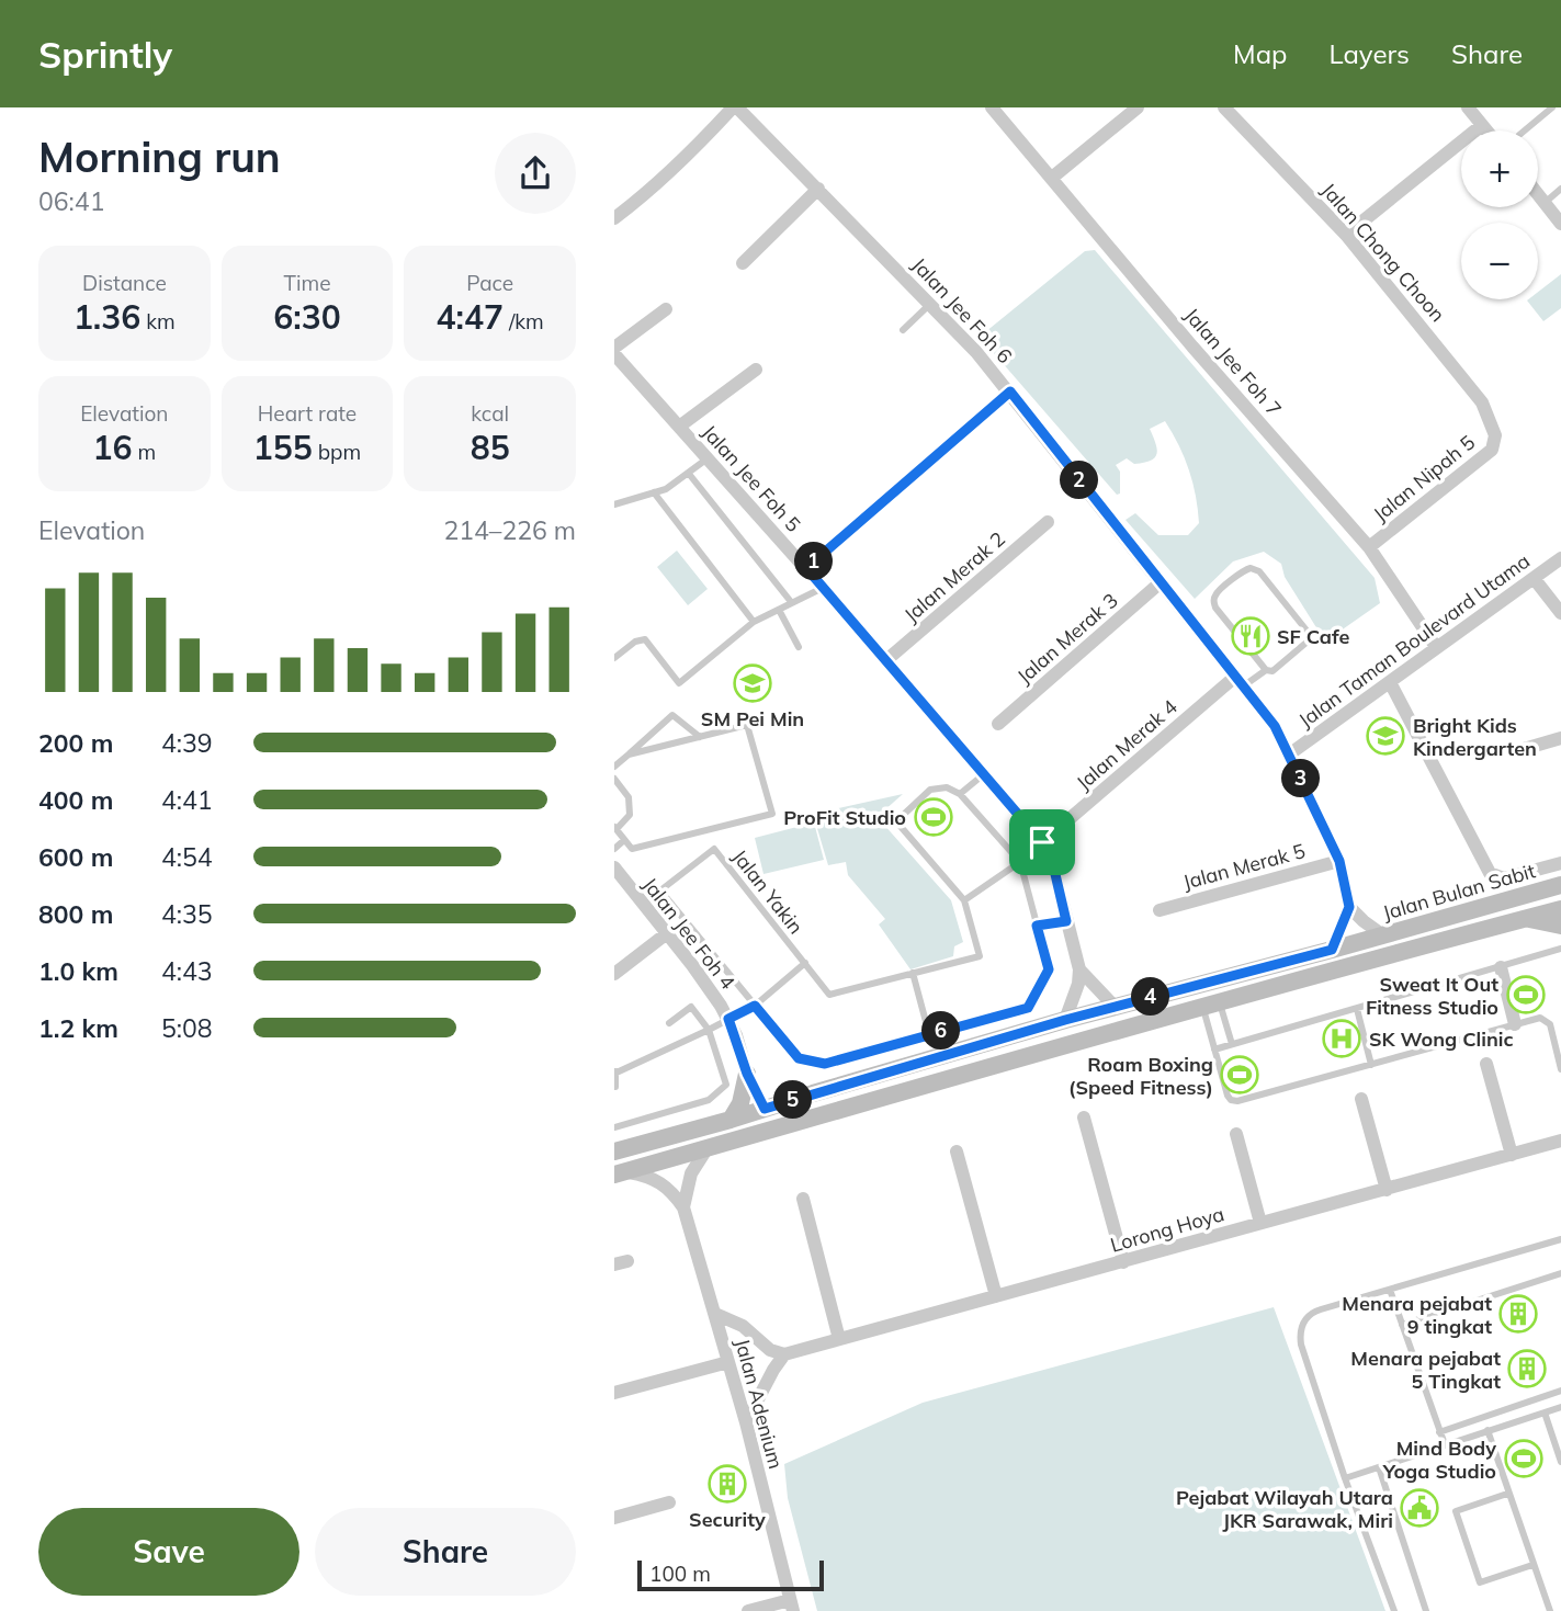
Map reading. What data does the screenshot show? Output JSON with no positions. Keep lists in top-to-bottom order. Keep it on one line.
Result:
{"streets":{"main road":["Jalan Bulan Sabit"],"street":["Jalan Chong Choon","Jalan Jee Foh 6","Jalan Jee Foh 7","Jalan Jee Foh 5","Jalan Nipah 5","Jalan Merak 2","Jalan Merak 3","Jalan Taman Boulevard Utama","Jalan Merak 4","Jalan Merak 5","Jalan Jee Foh 4","Lorong Hoya","Jalan Adenium"],"lane":["Jalan Yakin"]},"crossings":[["Jalan Chong Choon","Jalan Nipah 5"],["Jalan Jee Foh 6","Jalan Merak 3"],["Jalan Jee Foh 6","Jalan Taman Boulevard Utama"],["Jalan Jee Foh 6","Jalan Merak 4"],["Jalan Jee Foh 6","Jalan Merak 5"],["Jalan Jee Foh 7","Jalan Nipah 5"],["Jalan Jee Foh 7","Jalan Taman Boulevard Utama"],["Jalan Jee Foh 5","Jalan Merak 2"],["Jalan Jee Foh 5","Jalan Merak 4"],["Jalan Jee Foh 5","Jalan Bulan Sabit"],["Jalan Bulan Sabit","Jalan Jee Foh 4"]],"places":{"restaurant":["SF Cafe"],"school or university":["SM Pei Min","Bright Kids Kindergarten"],"sports":["ProFit Studio","Sweat It Out Fitness Studio","Roam Boxing (Speed Fitness)","Mind Body Yoga Studio"],"hospital":["SK Wong Clinic"],"building":["Menara pejabat 9 tingkat","Menara pejabat 5 Tingkat","Security"],"public building":["Pejabat Wilayah Utara JKR Sarawak, Miri"]},"scale_bar":"100 m","page":{"header":"Sprintly","nav":["Map","Layers","Share"],"heading":["Morning run","06:41"],"map_buttons":["+","−"],"stats":[["Distance","1.36 km"],["Time","6:30"],["Pace","4:47 /km"],["Elevation","16 m"],["Heart rate","155 bpm"],["kcal","85"]],"pins":["2","1","3","4","6","5"],"chart":["Elevation","214–226 m"],"list":[{"name":"200 m","note":"4:39"},{"name":"400 m","note":"4:41"},{"name":"600 m","note":"4:54"},{"name":"800 m","note":"4:35"},{"name":"1.0 km","note":"4:43"},{"name":"1.2 km","note":"5:08"}],"buttons":["Save","Share"],"scale":"100 m"}}
